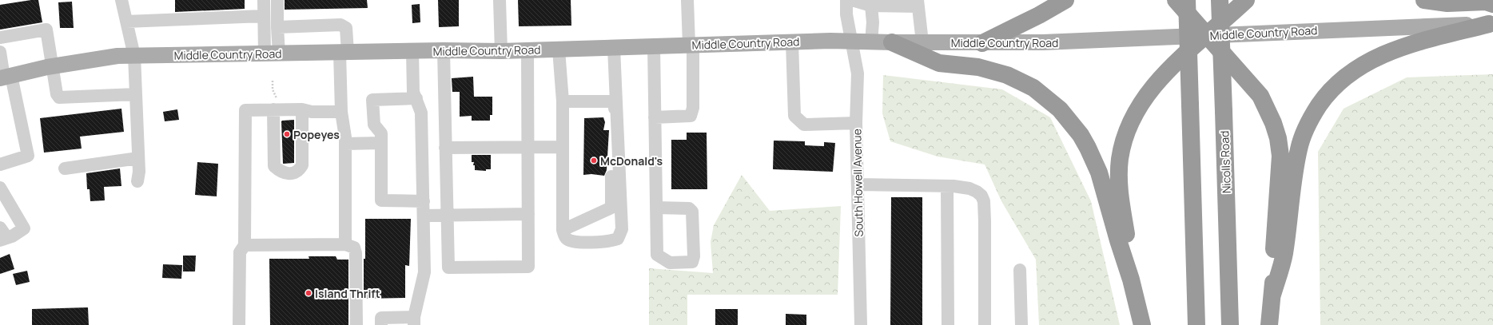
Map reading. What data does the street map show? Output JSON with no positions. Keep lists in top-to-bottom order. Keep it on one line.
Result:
{"streets":{"highway":["Nicolls Road"],"main road":["Middle Country Road"],"street":["South Howell Avenue"]},"crossings":[["Middle Country Road","South Howell Avenue"]],"places":["Popeyes","McDonald's","Island Thrift"]}
